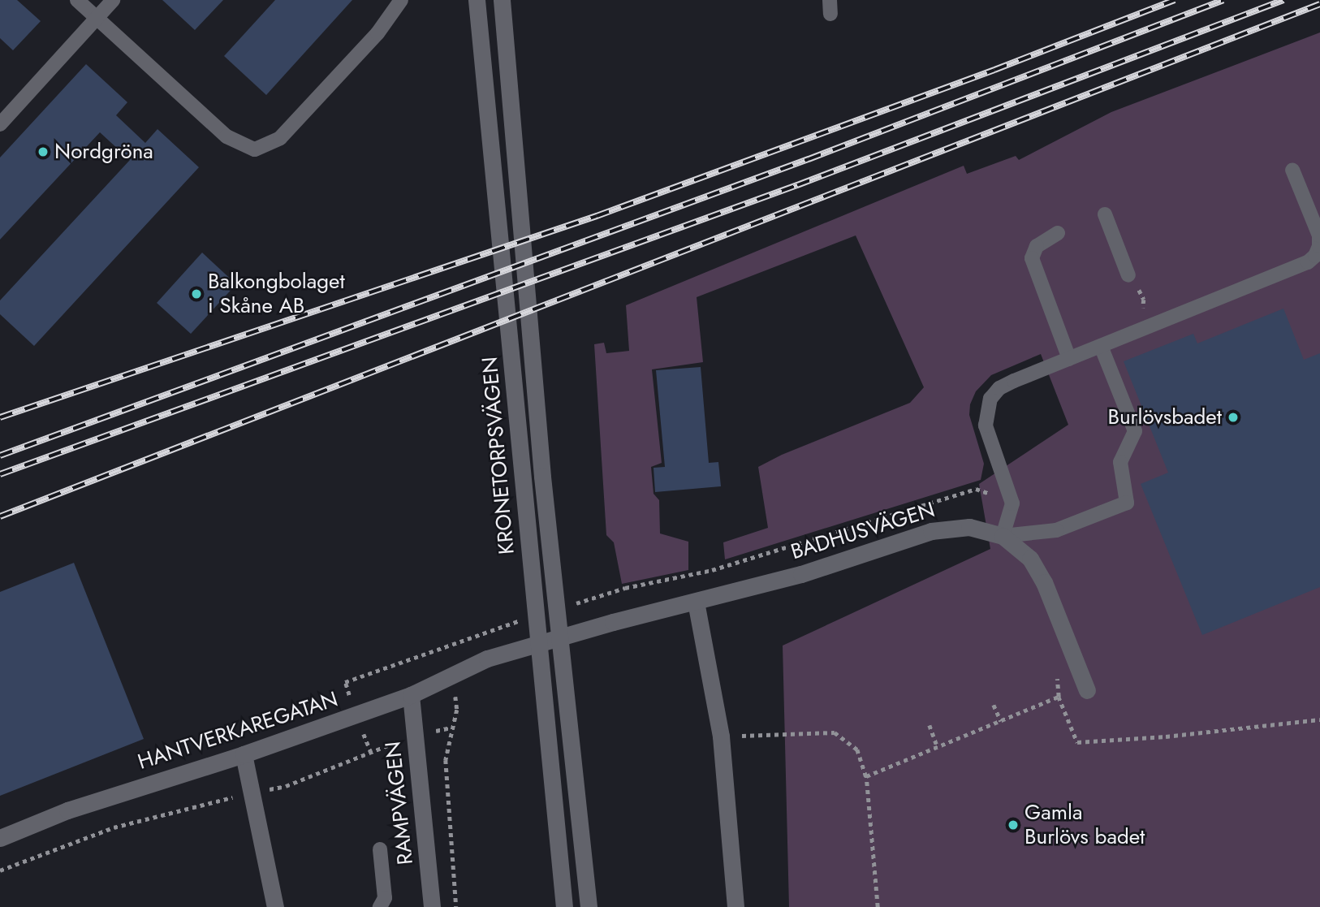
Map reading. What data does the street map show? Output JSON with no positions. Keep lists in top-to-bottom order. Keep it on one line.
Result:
{"streets":{"street":["KRONETORPSVÄGEN","BADHUSVÄGEN","HANTVERKAREGATAN","RAMPVÄGEN"]},"crossings":[["BADHUSVÄGEN","HANTVERKAREGATAN"],["HANTVERKAREGATAN","RAMPVÄGEN"]],"places":["Nordgröna","Balkongbolaget i Skåne AB","Burlövsbadet","Gamla Burlövs badet"]}
